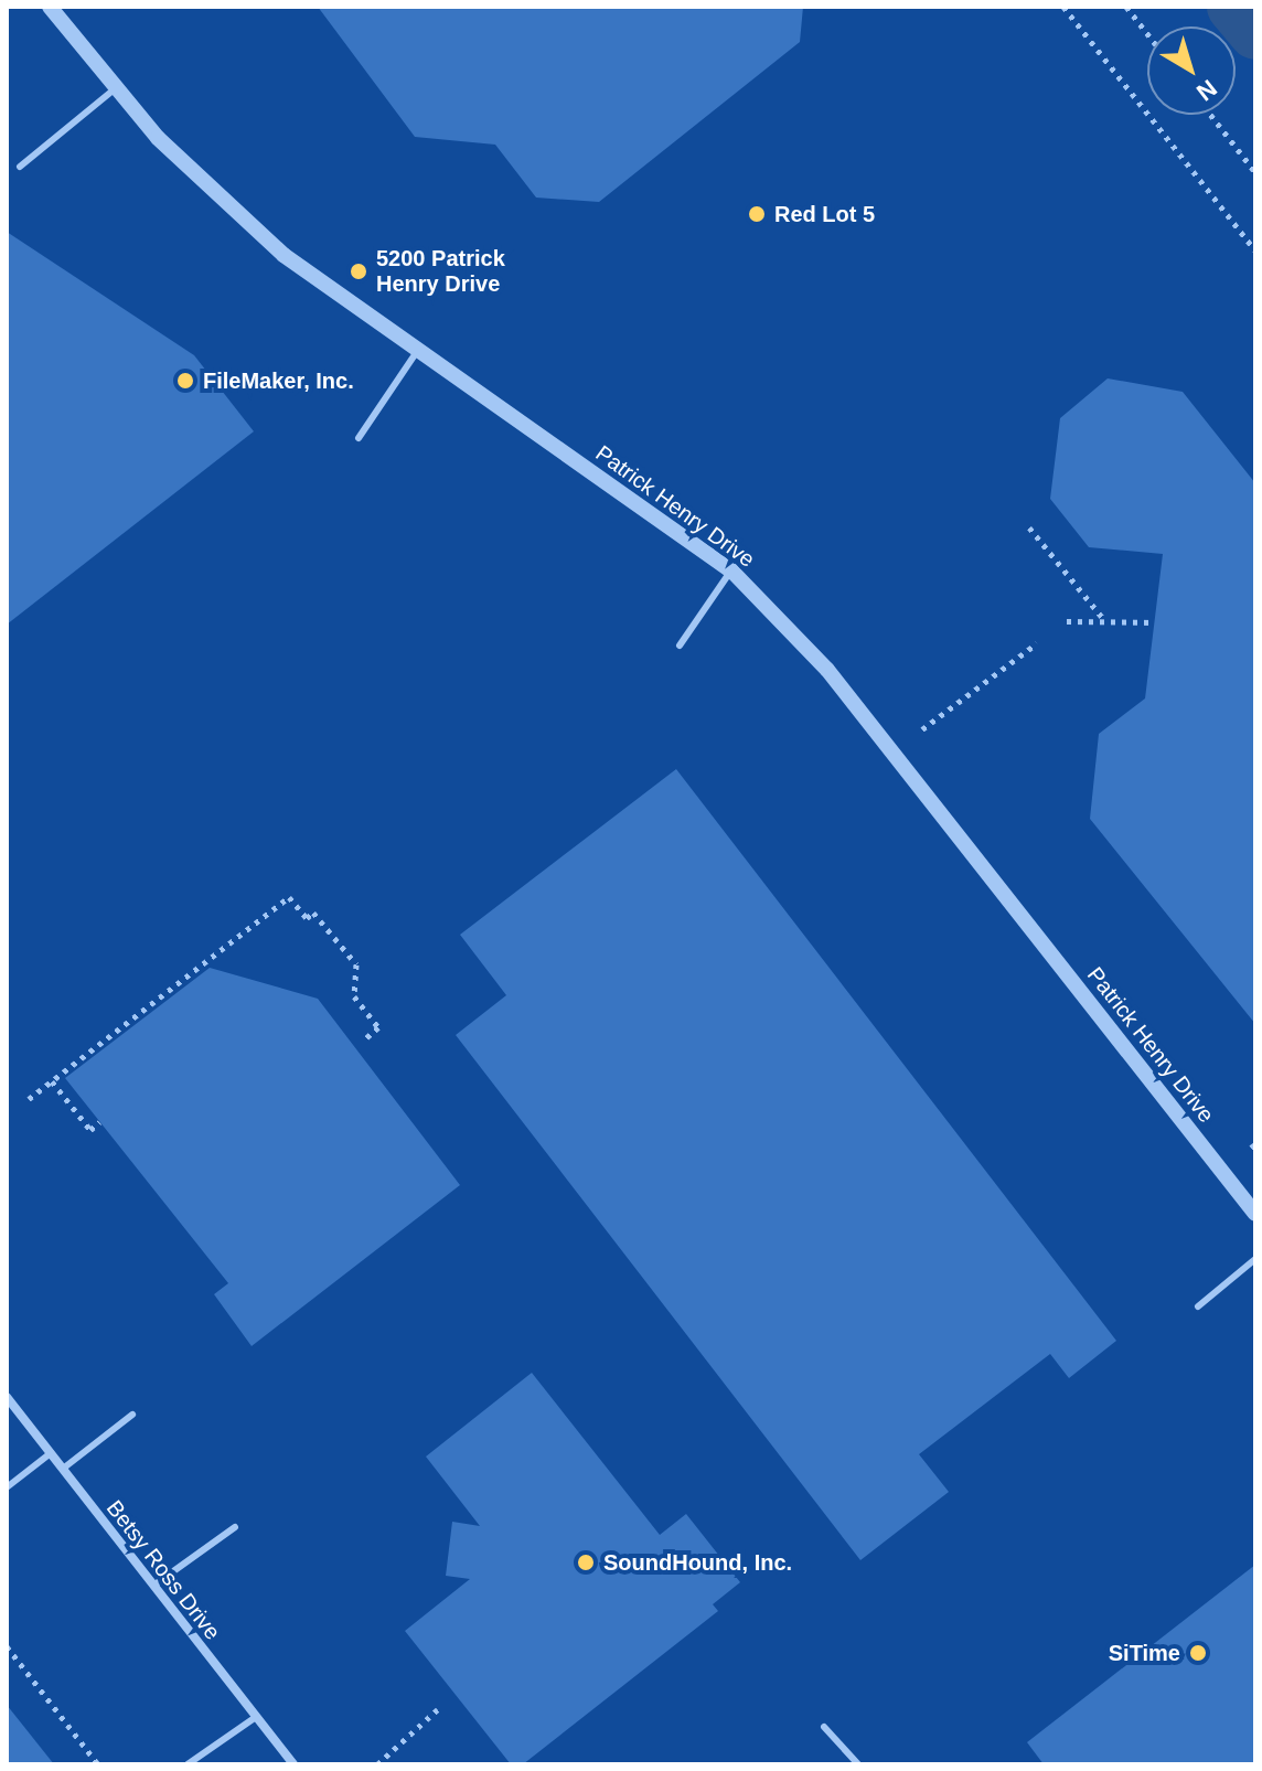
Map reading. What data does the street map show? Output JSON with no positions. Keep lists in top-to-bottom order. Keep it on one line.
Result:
{"streets":{"street":["Patrick Henry Drive","Betsy Ross Drive"]},"places":["Red Lot 5","5200 Patrick Henry Drive","FileMaker, Inc.","SoundHound, Inc.","SiTime"],"north":"bottom right"}
